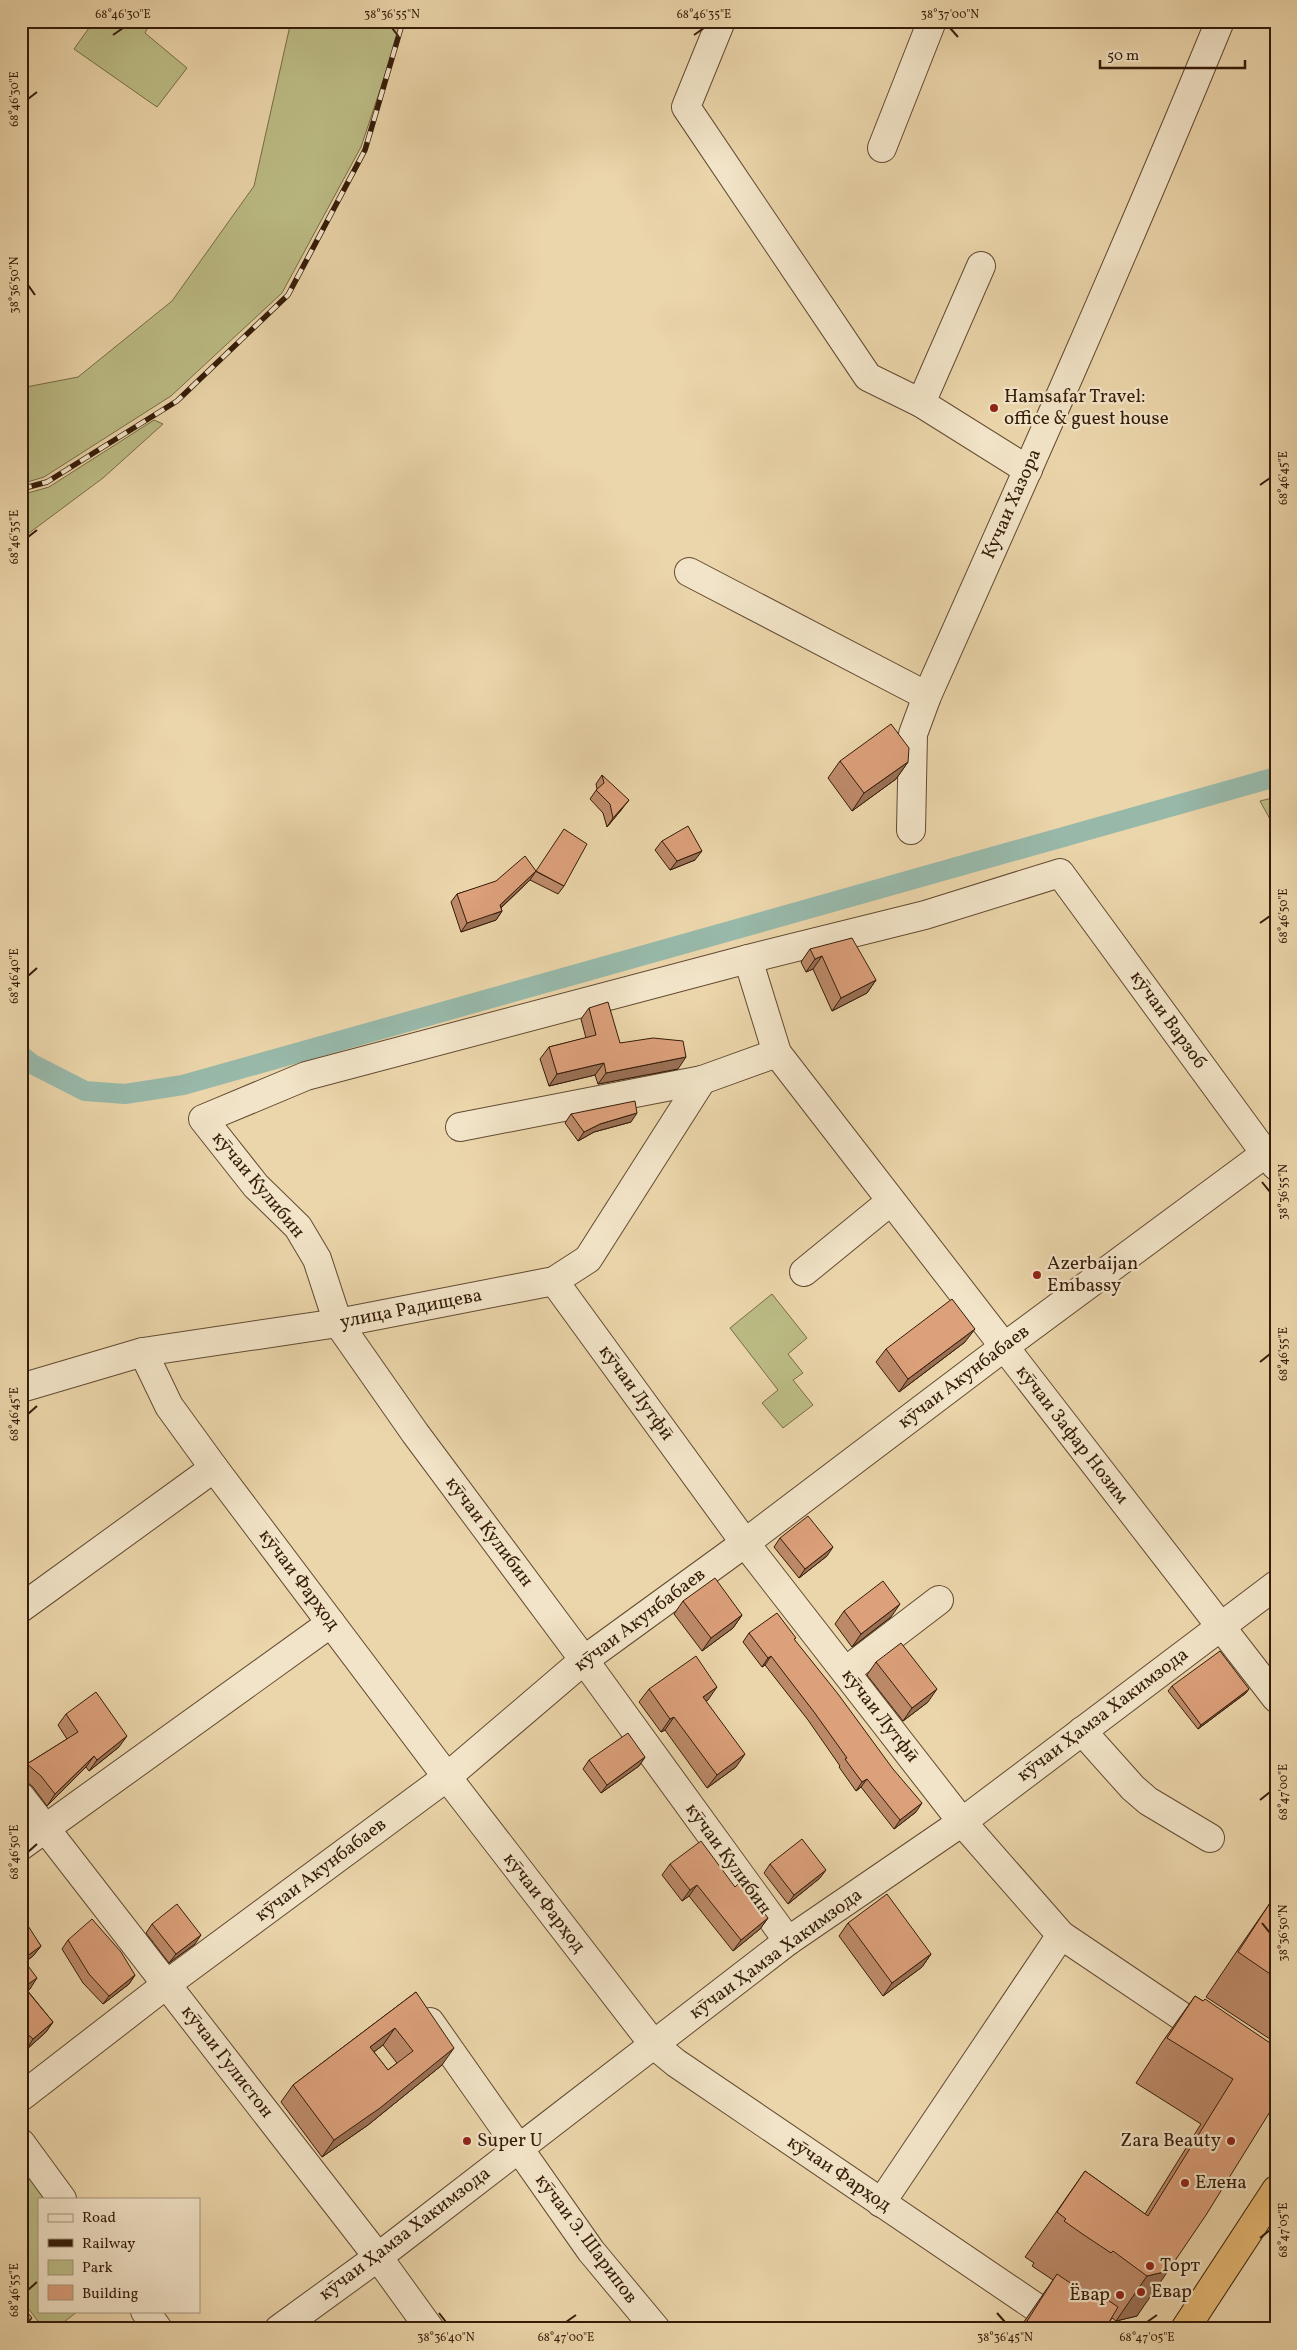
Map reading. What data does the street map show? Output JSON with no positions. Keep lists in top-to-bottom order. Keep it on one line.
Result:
{"streets":{"street":["Кучаи Хазора","кӯчаи Варзоб","кӯчаи Кулибин","улица Радищева","кӯчаи Акунбабаев","кӯчаи Лутфӣ","кӯчаи Зафар Нозим","кӯчаи Фарҳод","кӯчаи Ҳамза Хакимзода","кӯчаи Гулистон","кӯчаи Э. Шарипов"]},"crossings":[["кӯчаи Варзоб","кӯчаи Кулибин"],["кӯчаи Варзоб","кӯчаи Акунбабаев"],["кӯчаи Кулибин","улица Радищева"],["кӯчаи Кулибин","кӯчаи Акунбабаев"],["кӯчаи Кулибин","кӯчаи Ҳамза Хакимзода"],["улица Радищева","кӯчаи Лутфӣ"],["улица Радищева","кӯчаи Фарҳод"],["кӯчаи Акунбабаев","кӯчаи Лутфӣ"],["кӯчаи Акунбабаев","кӯчаи Зафар Нозим"],["кӯчаи Акунбабаев","кӯчаи Фарҳод"],["кӯчаи Акунбабаев","кӯчаи Гулистон"],["кӯчаи Лутфӣ","кӯчаи Ҳамза Хакимзода"],["кӯчаи Зафар Нозим","кӯчаи Ҳамза Хакимзода"],["кӯчаи Фарҳод","кӯчаи Ҳамза Хакимзода"],["кӯчаи Ҳамза Хакимзода","кӯчаи Гулистон"],["кӯчаи Ҳамза Хакимзода","кӯчаи Э. Шарипов"]],"places":["Hamsafar Travel: office & guest house","Azerbaijan Embassy","Super U","Zara Beauty","Елена","Торт","Евар","Ёвар"],"legend":["Road","Railway","Park","Building"],"scale_bar":"50 m","coordinates":["68°46'30\"E","38°36'55\"N","68°46'35\"E","38°37'00\"N","38°36'50\"N","68°46'45\"E","68°46'50\"E","68°46'40\"E","68°46'55\"E","68°47'00\"E","68°47'05\"E","38°36'40\"N","38°36'45\"N"]}
